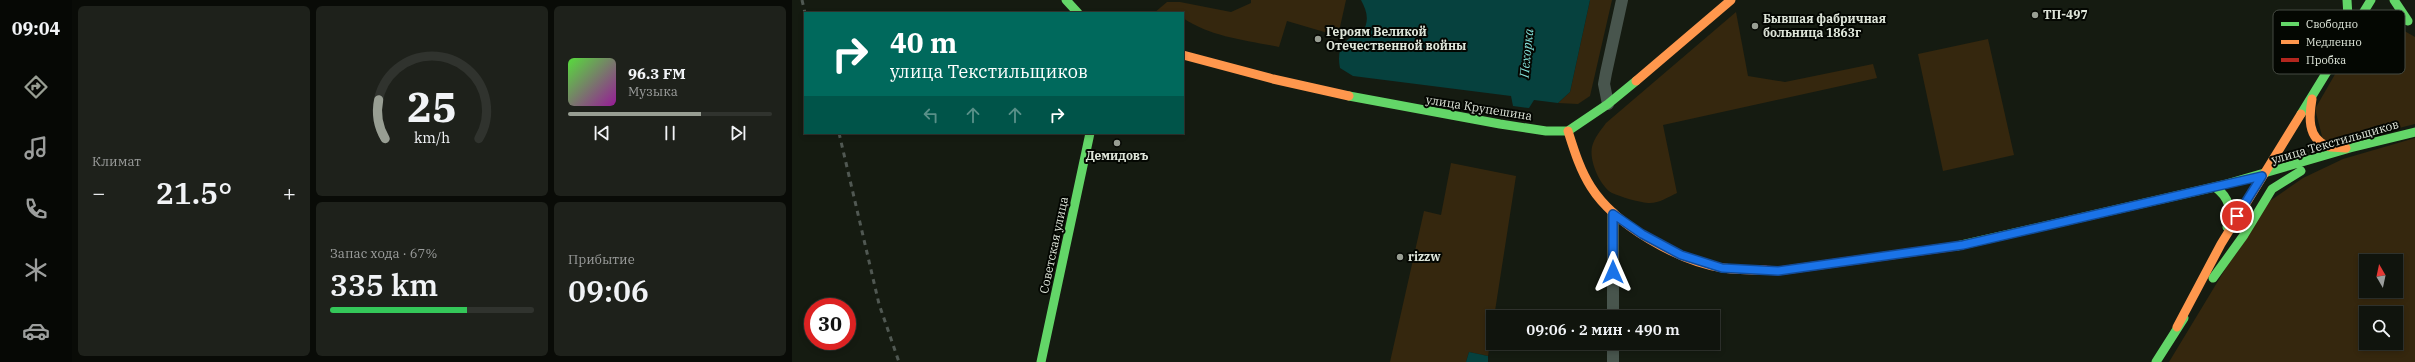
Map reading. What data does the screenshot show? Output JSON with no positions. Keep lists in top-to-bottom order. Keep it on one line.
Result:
{"streets":{"street":["улица Крупешина","улица Текстильщиков","Советская улица"]},"crossings":[["улица Крупешина","улица Текстильщиков"]],"water":["Пехорка"],"places":["ТП-497","Бывшая фабричная больница 1863г","Героям Великой Отечественной войны","Демидовъ","rizzw"],"legend":["Свободно","Медленно","Пробка"],"north":"top","page":{"tabs":"09:04","tile":["Климат",["Запас хода · 67%","335 km"],["Прибытие","09:06"]],"turn":["40 m","улица Текстильщиков"],"song":["96.3 FM","Музыка"],"heat":["−","21.5°","+"],"limit":"30","trip":"09:06 · 2 мин · 490 m","gauge":["25","km/h"]}}
